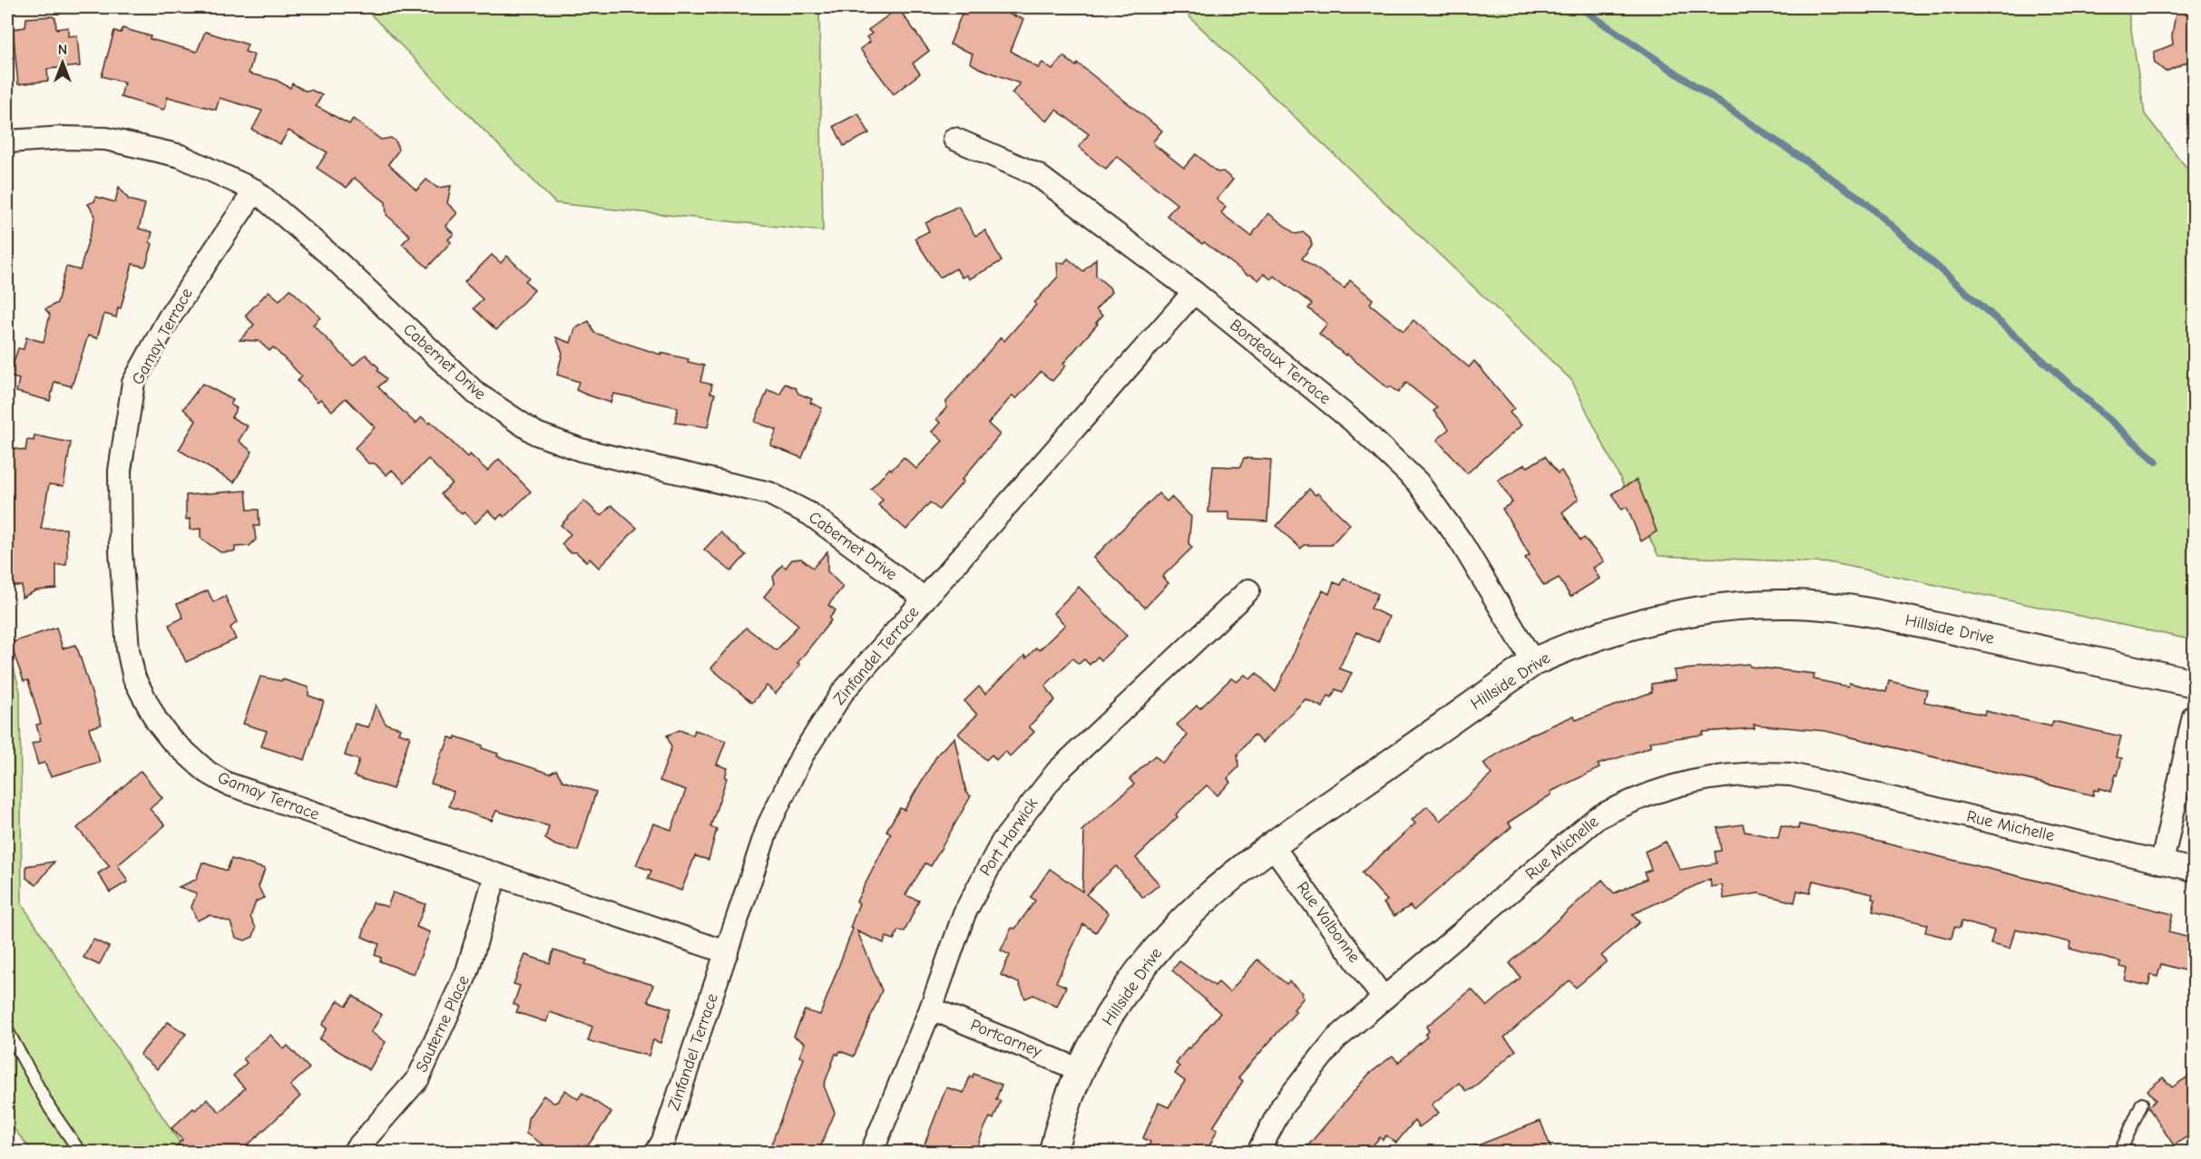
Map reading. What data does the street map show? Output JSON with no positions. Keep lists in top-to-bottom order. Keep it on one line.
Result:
{"streets":{"street":["Gamay Terrace","Cabernet Drive","Bordeaux Terrace","Hillside Drive","Zinfandel Terrace","Rue Michelle","Port Harwick","Rue Valbonne","Sauterne Place","Portcarney"]},"crossings":[["Gamay Terrace","Cabernet Drive"],["Gamay Terrace","Zinfandel Terrace"],["Gamay Terrace","Sauterne Place"],["Cabernet Drive","Zinfandel Terrace"],["Bordeaux Terrace","Hillside Drive"],["Bordeaux Terrace","Zinfandel Terrace"],["Hillside Drive","Rue Valbonne"],["Hillside Drive","Portcarney"],["Rue Michelle","Rue Valbonne"],["Port Harwick","Portcarney"]],"north":"top"}
